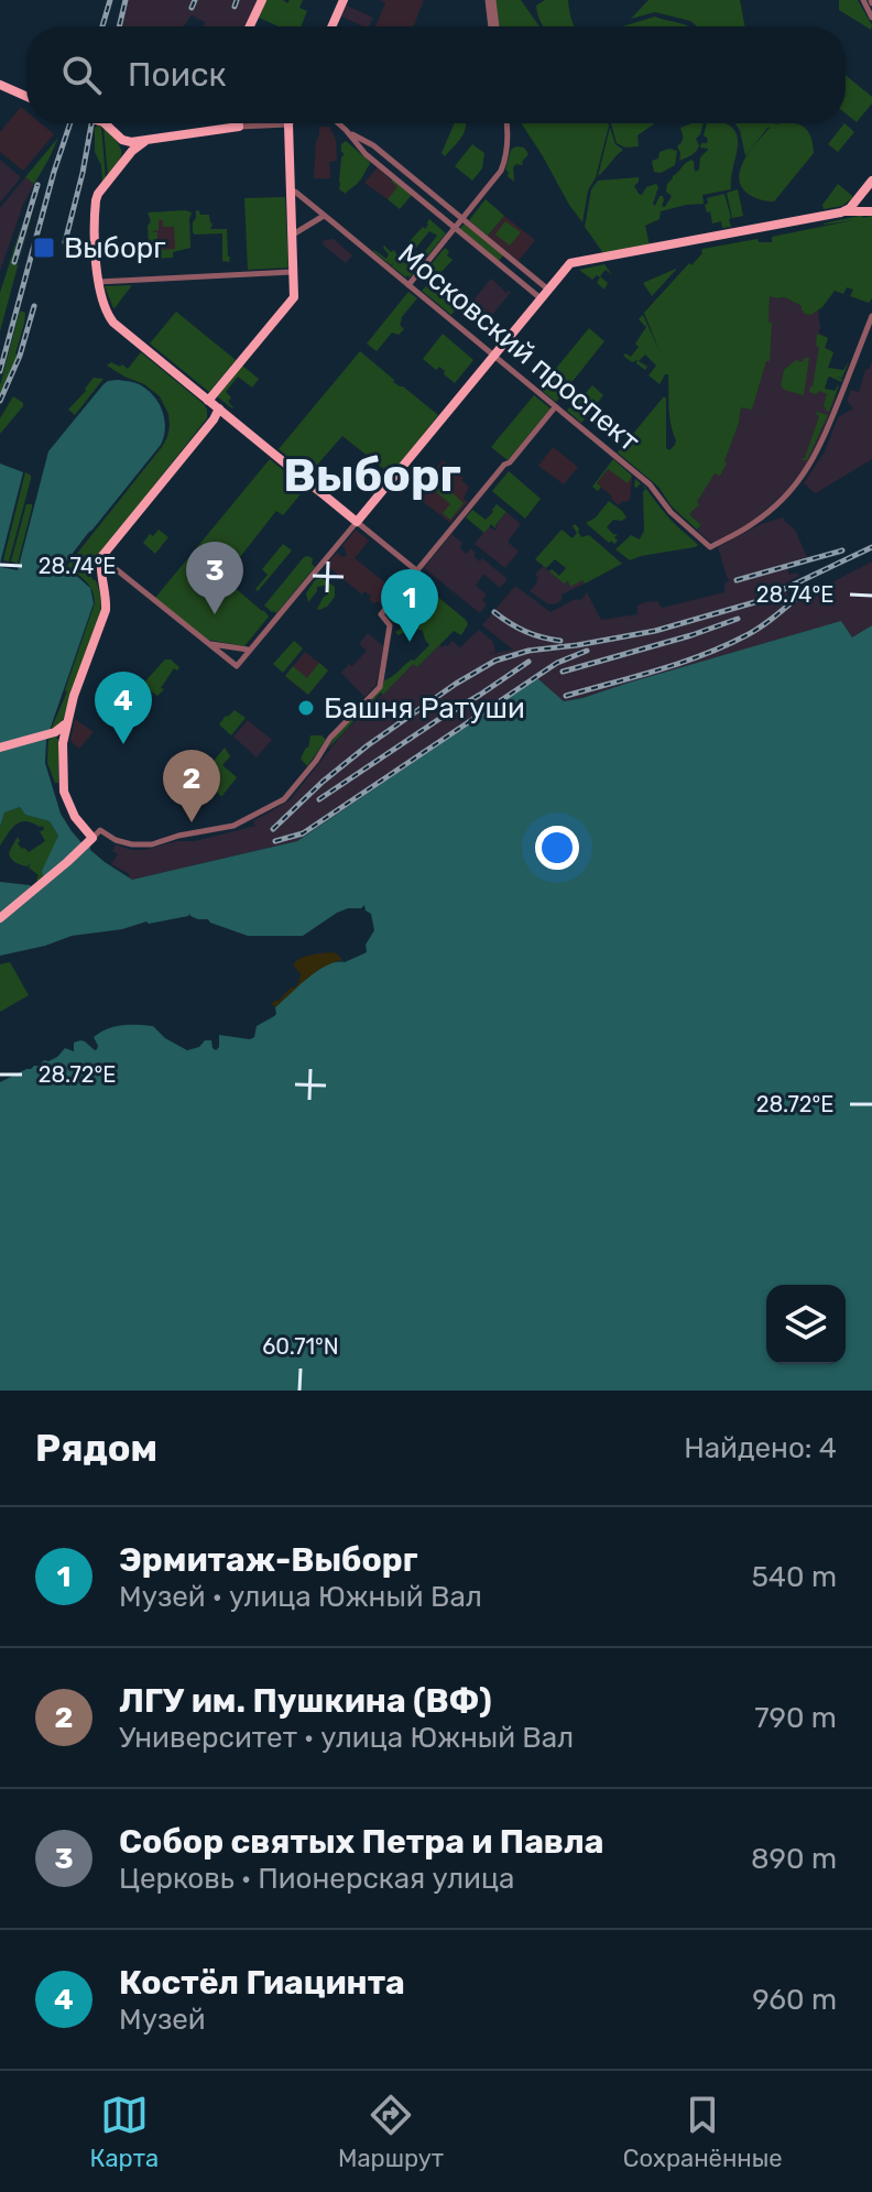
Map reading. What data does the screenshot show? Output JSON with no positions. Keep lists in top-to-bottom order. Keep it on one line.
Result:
{"streets":{"street":["Московский проспект"]},"districts":["Выборг"],"places":{"transit":["Выборг"],"other":["Башня Ратуши"]},"page":{"search":"Поиск","pins":["3","1","4","2"],"heading":["Рядом","Найдено: 4"],"list":[{"mark":"1","name":"Эрмитаж-Выборг","note":"Музей · улица Южный Вал","value":"540 m"},{"mark":"2","name":"ЛГУ им. Пушкина (ВФ)","note":"Университет · улица Южный Вал","value":"790 m"},{"mark":"3","name":"Собор святых Петра и Павла","note":"Церковь · Пионерская улица","value":"890 m"},{"mark":"4","name":"Костёл Гиацинта","note":"Музей","value":"960 m"}],"nav":["Карта","Маршрут","Сохранённые"]},"coordinates":["28.74°E","28.72°E","60.71°N"]}
